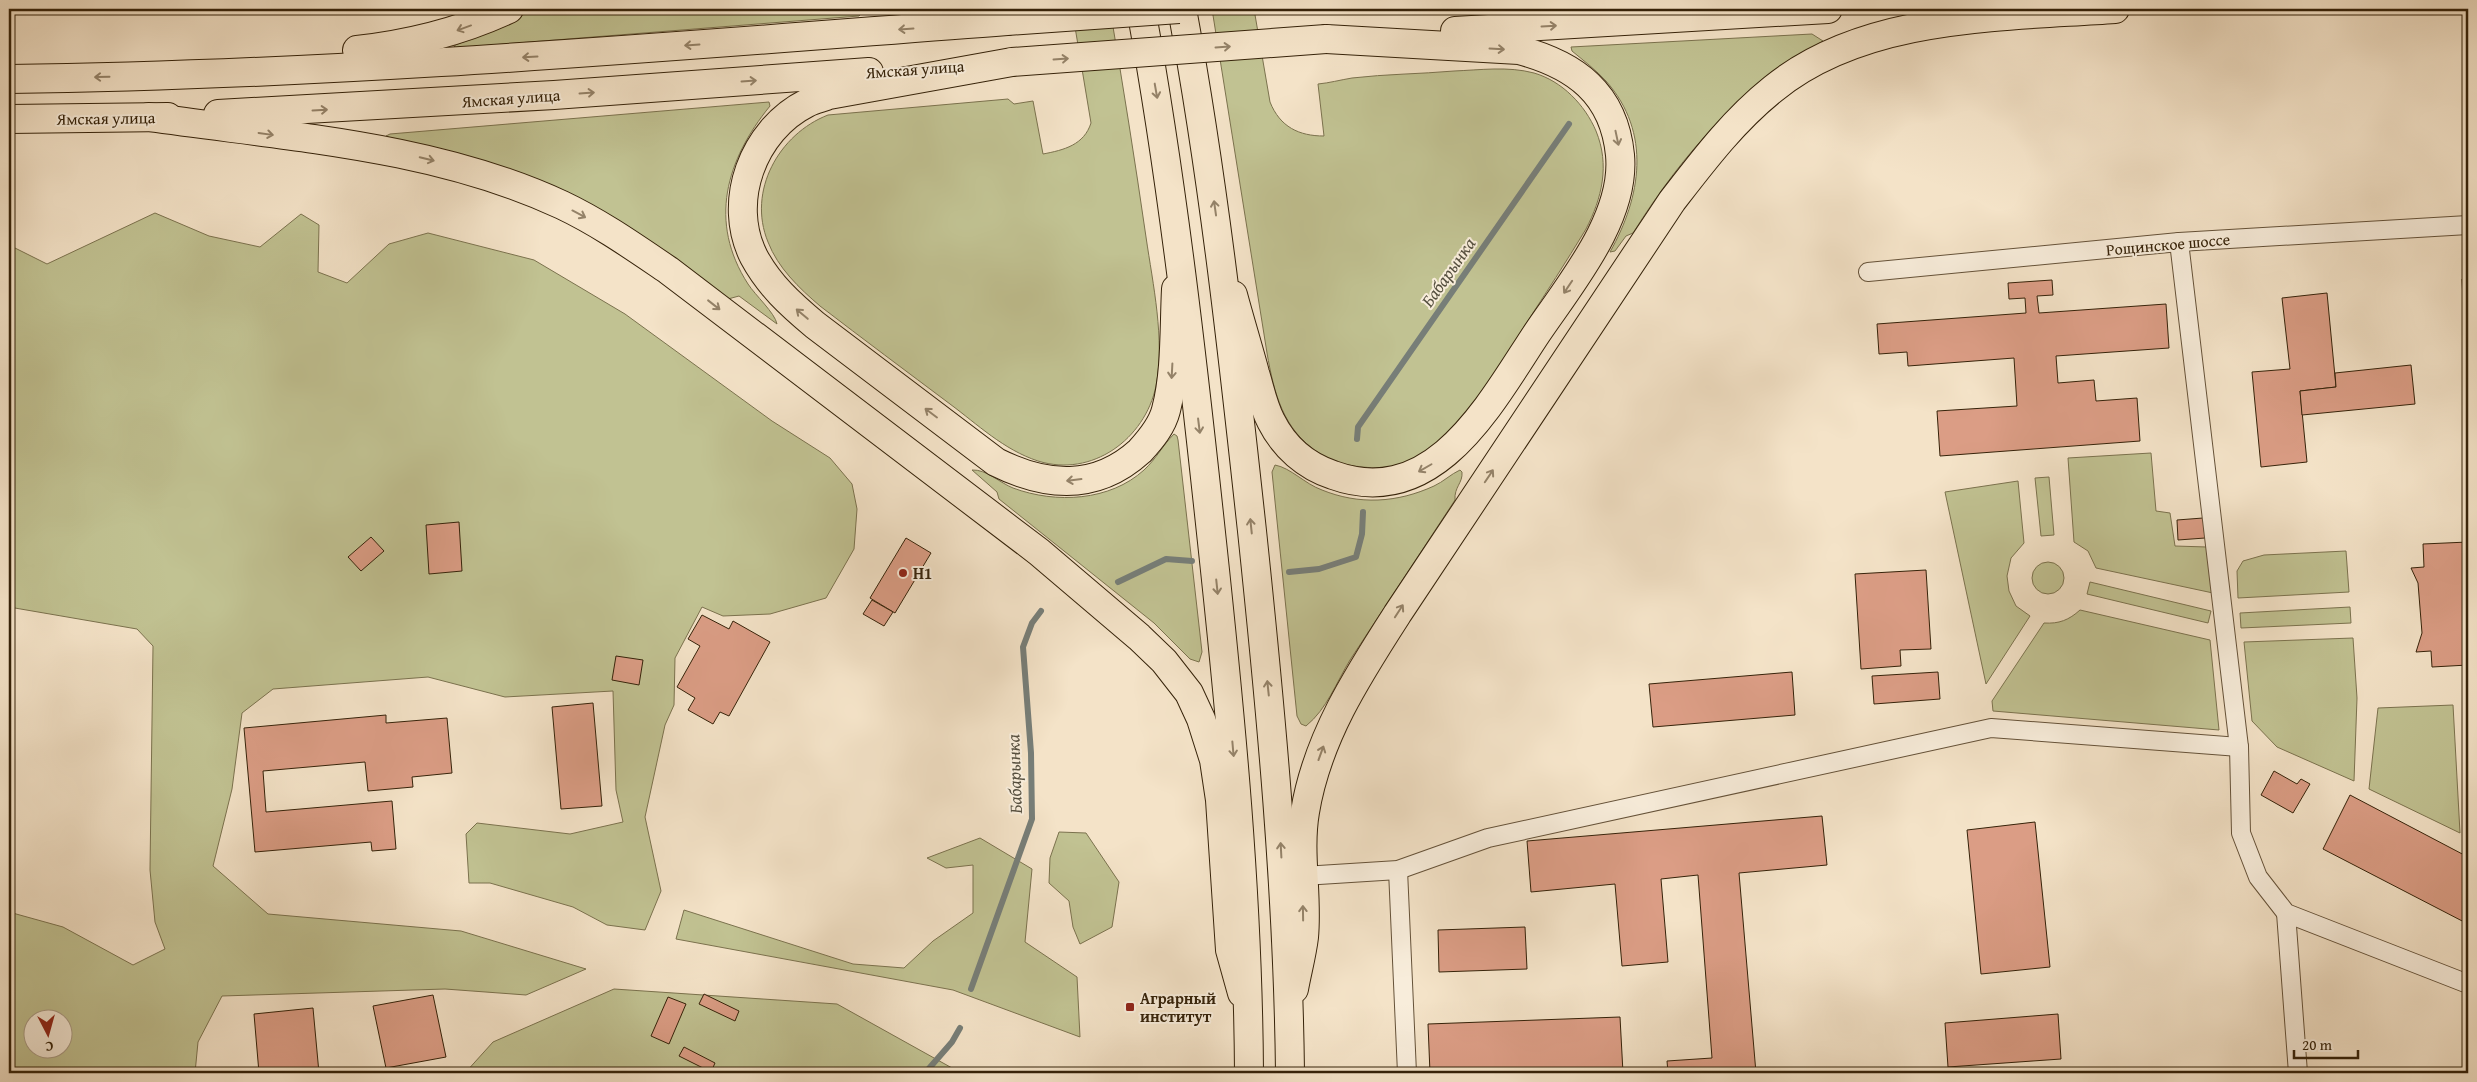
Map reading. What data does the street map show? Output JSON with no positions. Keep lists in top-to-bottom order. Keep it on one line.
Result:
{"streets":{"main road":["Ямская улица"],"street":["Рощинское шоссе"]},"water":["Бабарынка"],"places":{"other":["Н1"],"transit":["Аграрный институт"]},"scale_bar":"20 m","north":"bottom"}
